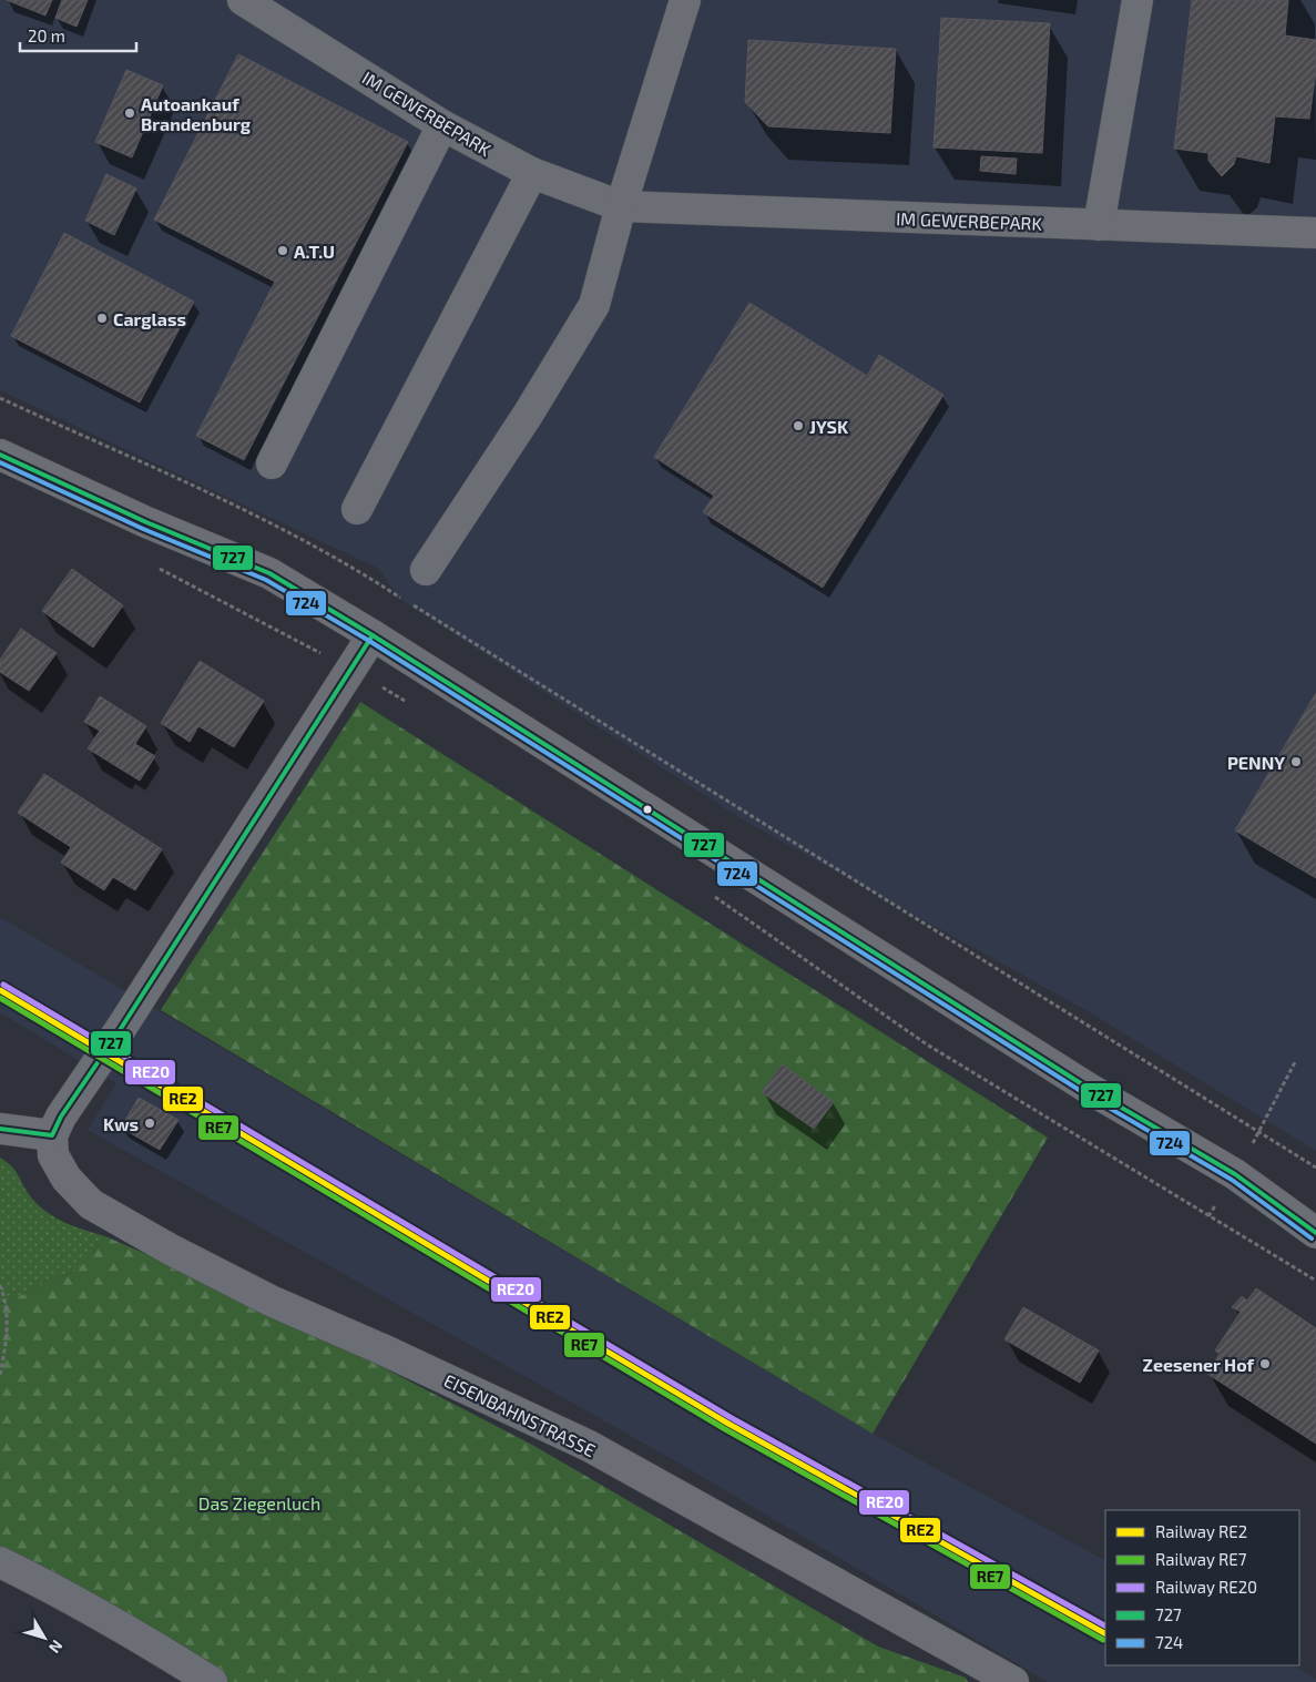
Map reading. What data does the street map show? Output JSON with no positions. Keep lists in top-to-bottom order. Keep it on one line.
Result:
{"streets":{"street":["IM GEWERBEPARK","EISENBAHNSTRASSE"]},"parks":["Das Ziegenluch"],"places":["Autoankauf Brandenburg","A.T.U","Carglass","JYSK","PENNY","Kws","Zeesener Hof"],"lines":["transit line 727","transit line 724","rail line RE20","rail line RE2","rail line RE7"],"legend":["Railway RE2","Railway RE7","Railway RE20","727","724"],"scale_bar":"20 m","north":"bottom right"}
